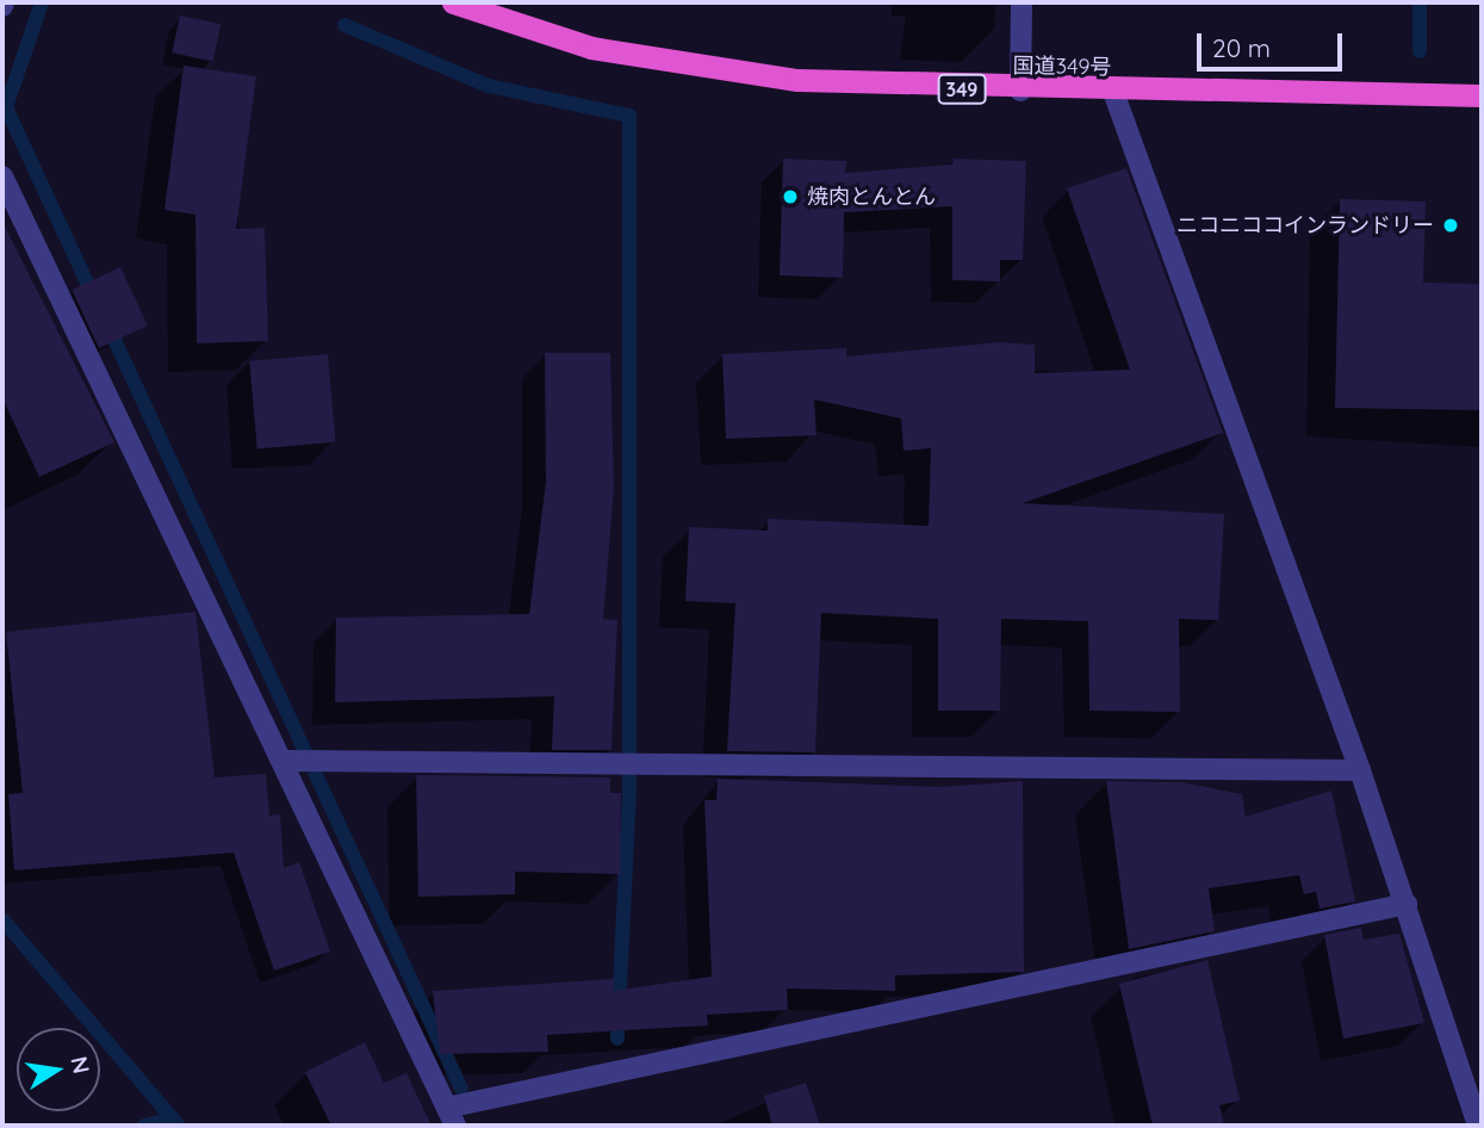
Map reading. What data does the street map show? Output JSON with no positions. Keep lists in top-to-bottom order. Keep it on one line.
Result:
{"streets":{"highway":["国道349号","349"]},"places":["焼肉とんとん","ニコニココインランドリー"],"scale_bar":"20 m","north":"right"}
